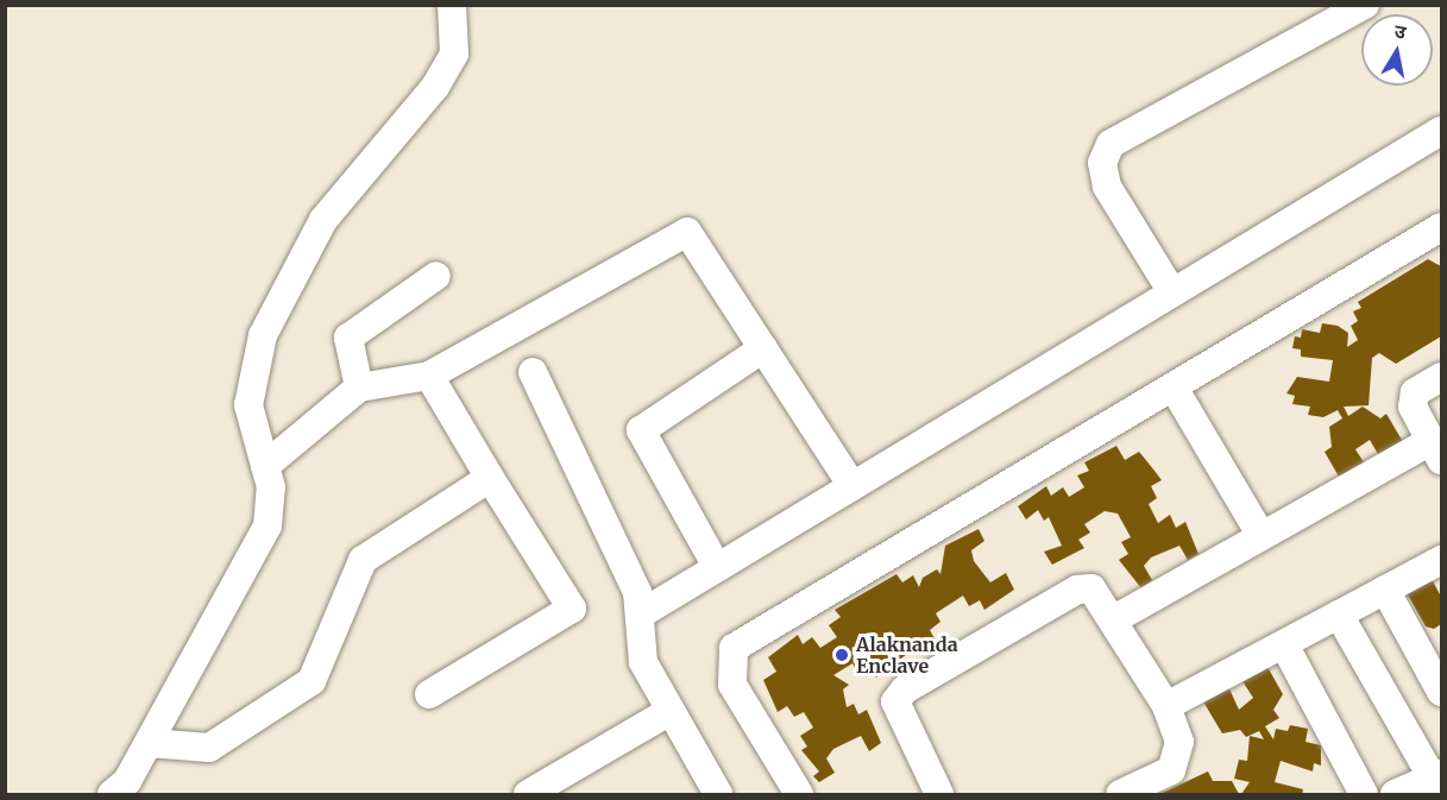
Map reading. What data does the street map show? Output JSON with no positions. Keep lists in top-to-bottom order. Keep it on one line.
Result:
{"places":["Alaknanda Enclave"],"north":"top"}
